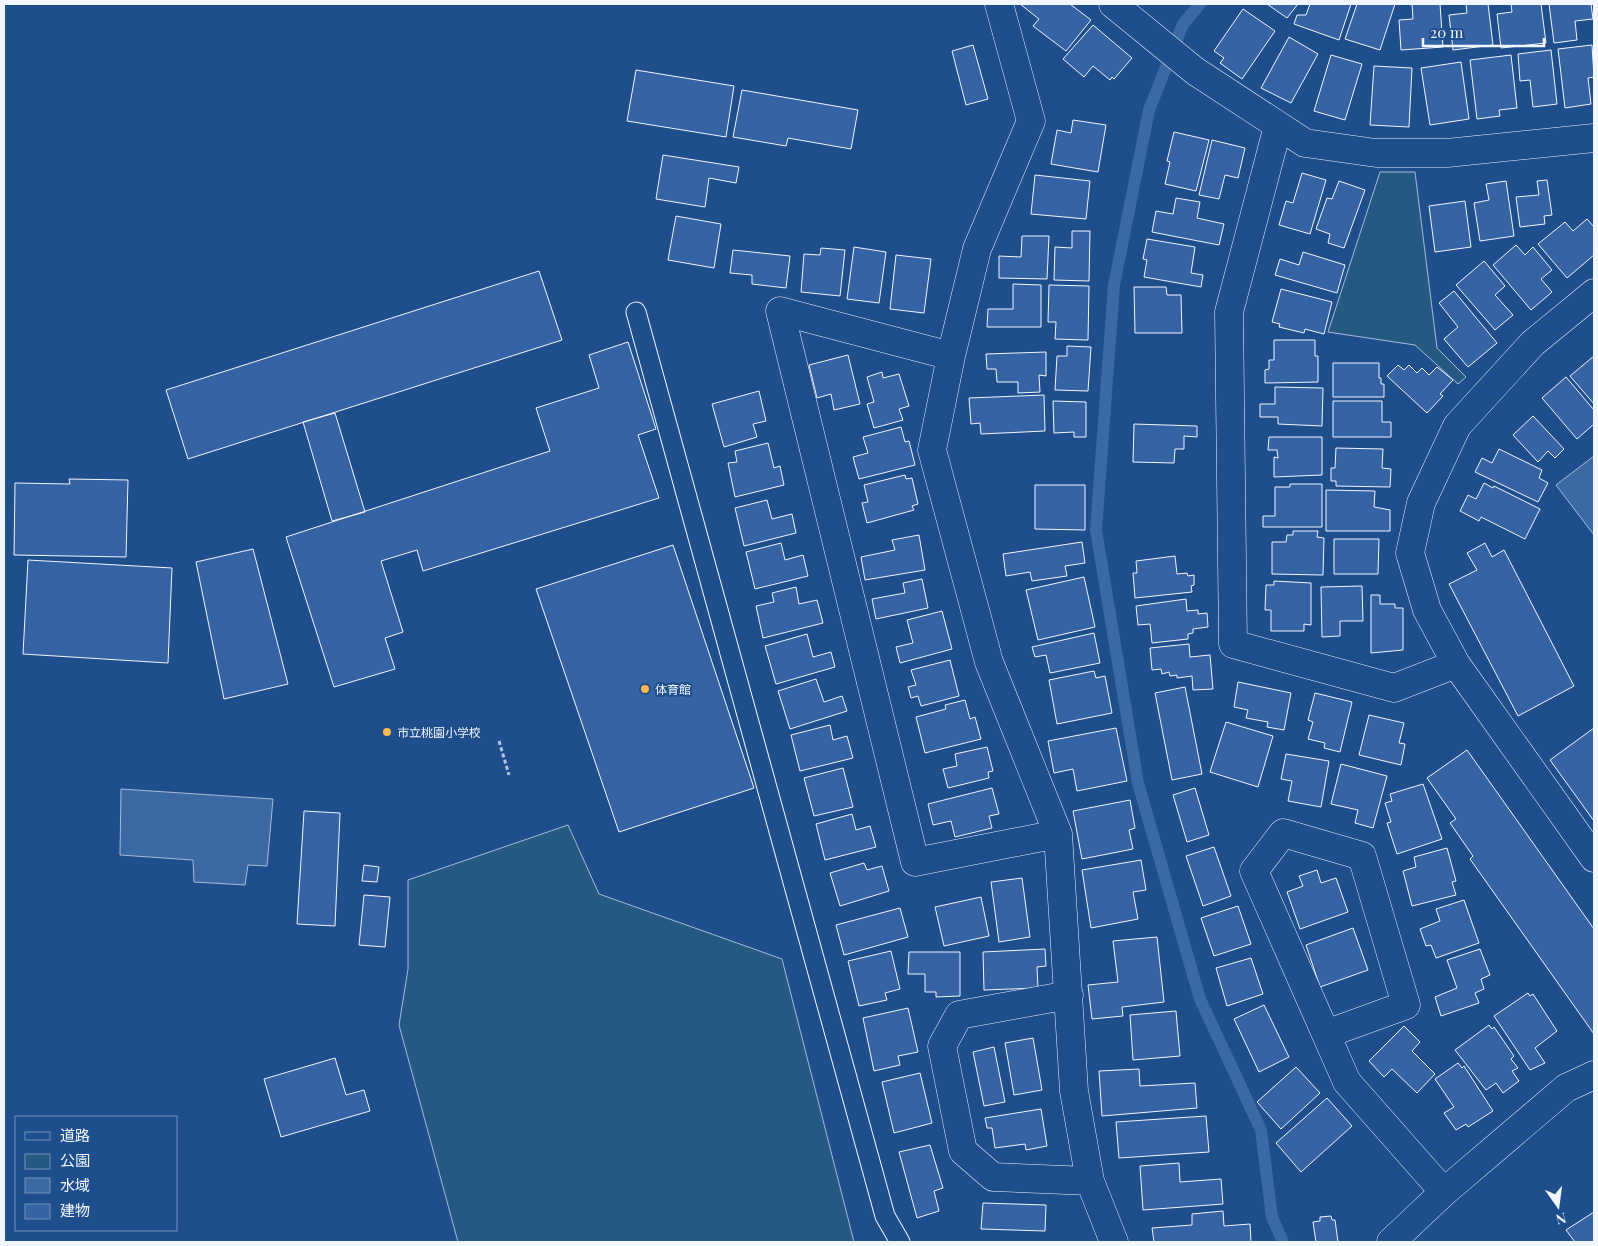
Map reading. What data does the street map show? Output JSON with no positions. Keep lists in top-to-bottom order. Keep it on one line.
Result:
{"places":["体育館","市立桃園小学校"],"legend":["道路","公園","水域","建物"],"scale_bar":"20 m","north":"bottom"}
